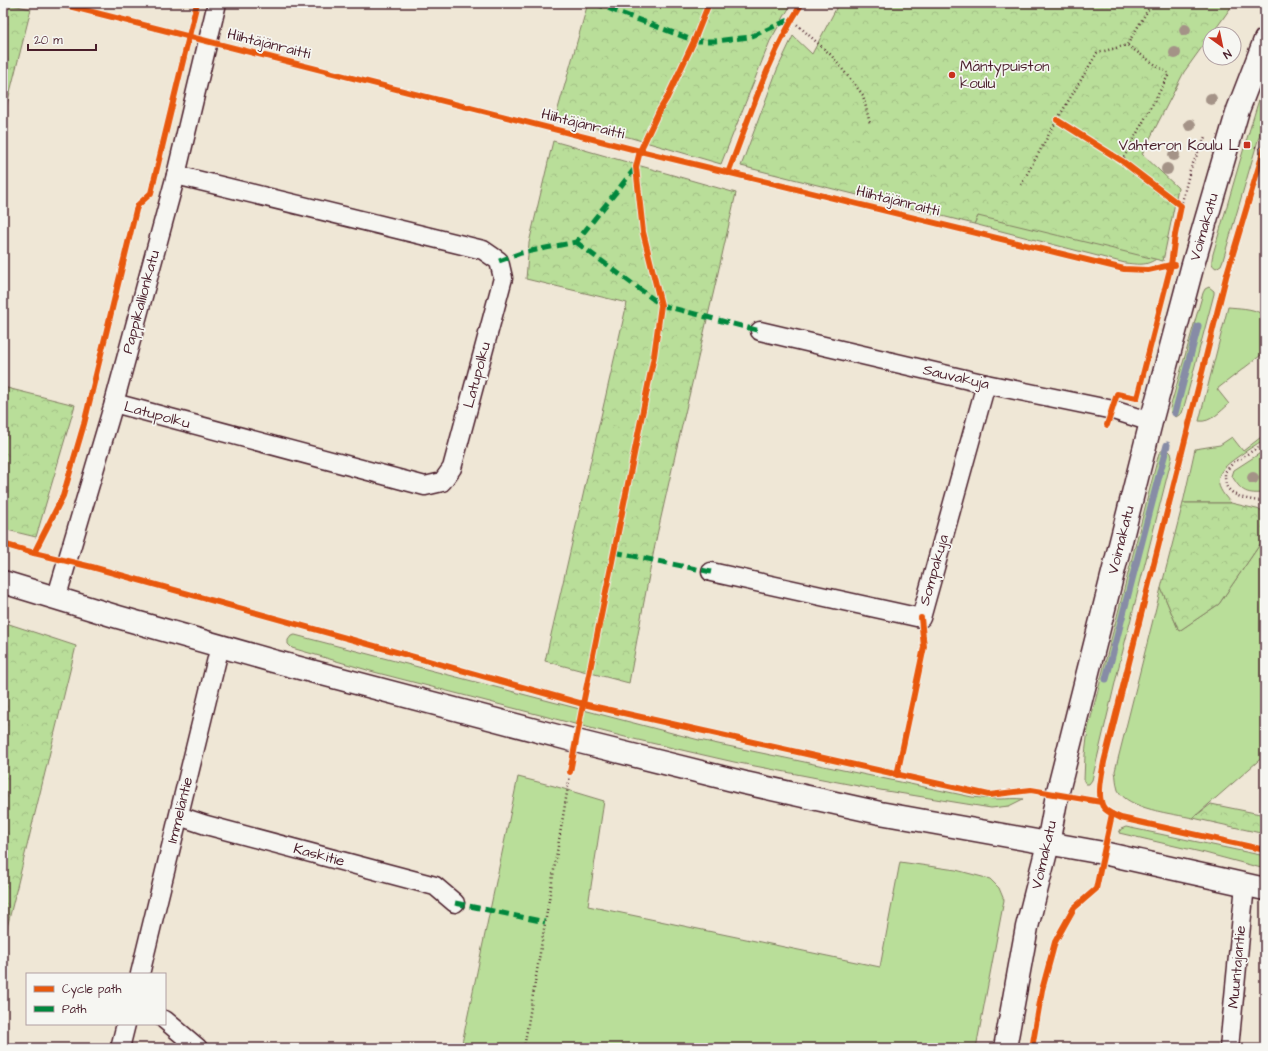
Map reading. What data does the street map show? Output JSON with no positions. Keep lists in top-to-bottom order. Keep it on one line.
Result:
{"streets":{"street":["Voimakatu","Pappikallionkatu","Latupolku","Sauvakuja","Sompakuja","Immeläntie","Kaskitie","Muuntajantie"],"cycle path":["Hiihtäjänraitti"]},"crossings":[["Voimakatu","Sauvakuja"],["Pappikallionkatu","Latupolku"],["Sauvakuja","Sompakuja"],["Immeläntie","Kaskitie"]],"places":{"other":["Mäntypuiston koulu"],"transit":["Vahteron Koulu L"]},"legend":["Cycle path","Path"],"scale_bar":"20 m","north":"bottom right"}
